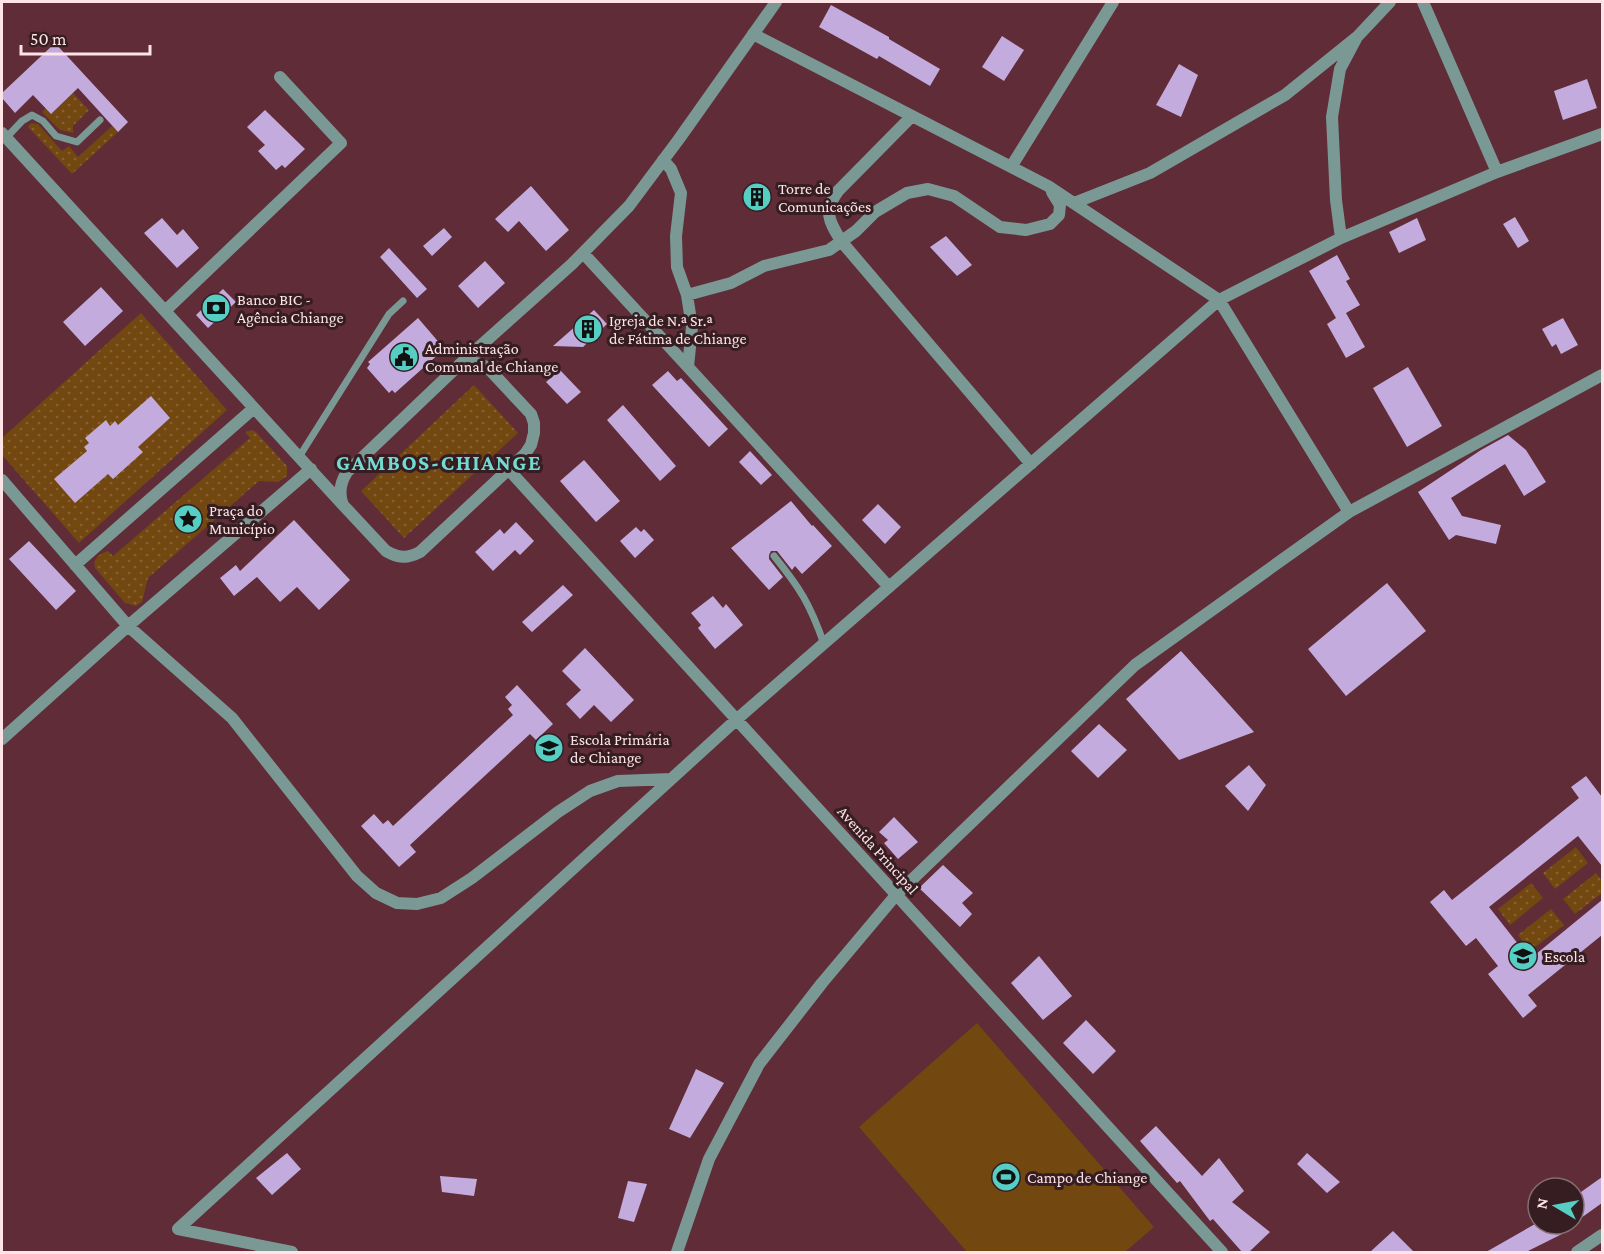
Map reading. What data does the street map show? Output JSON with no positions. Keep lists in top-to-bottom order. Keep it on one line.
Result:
{"streets":{"street":["Avenida Principal"]},"districts":["GAMBOS-CHIANGE"],"places":{"building":["Torre de Comunicações","Igreja de N.ª Sr.ª de Fátima de Chiange"],"bank":["Banco BIC - Agência Chiange"],"public building":["Administração Comunal de Chiange"],"place":["Praça do Município"],"school or university":["Escola Primária de Chiange","Escola"],"sports":["Campo de Chiange"]},"scale_bar":"50 m","north":"left"}
